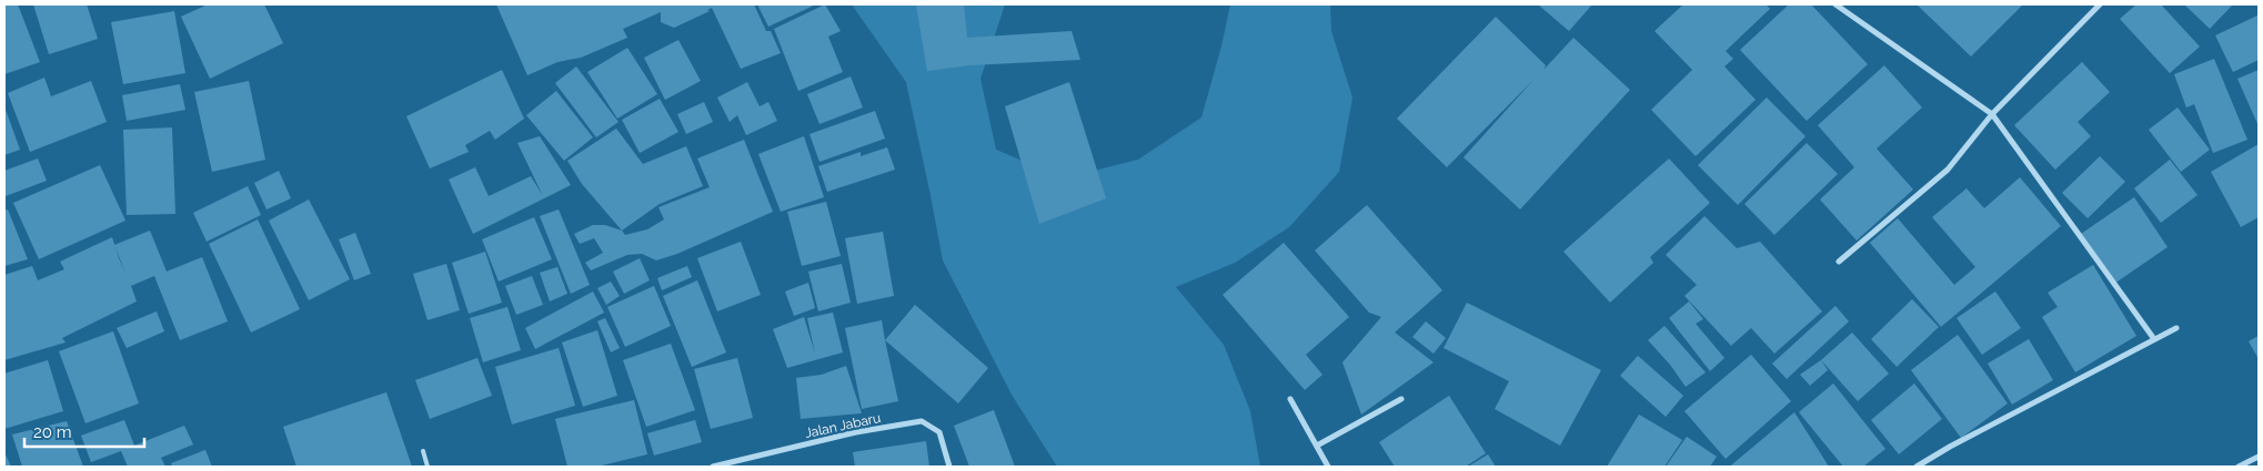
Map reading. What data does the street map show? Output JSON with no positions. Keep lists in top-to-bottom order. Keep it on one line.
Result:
{"streets":{"street":["Jalan Jabaru"]},"scale_bar":"20 m"}
